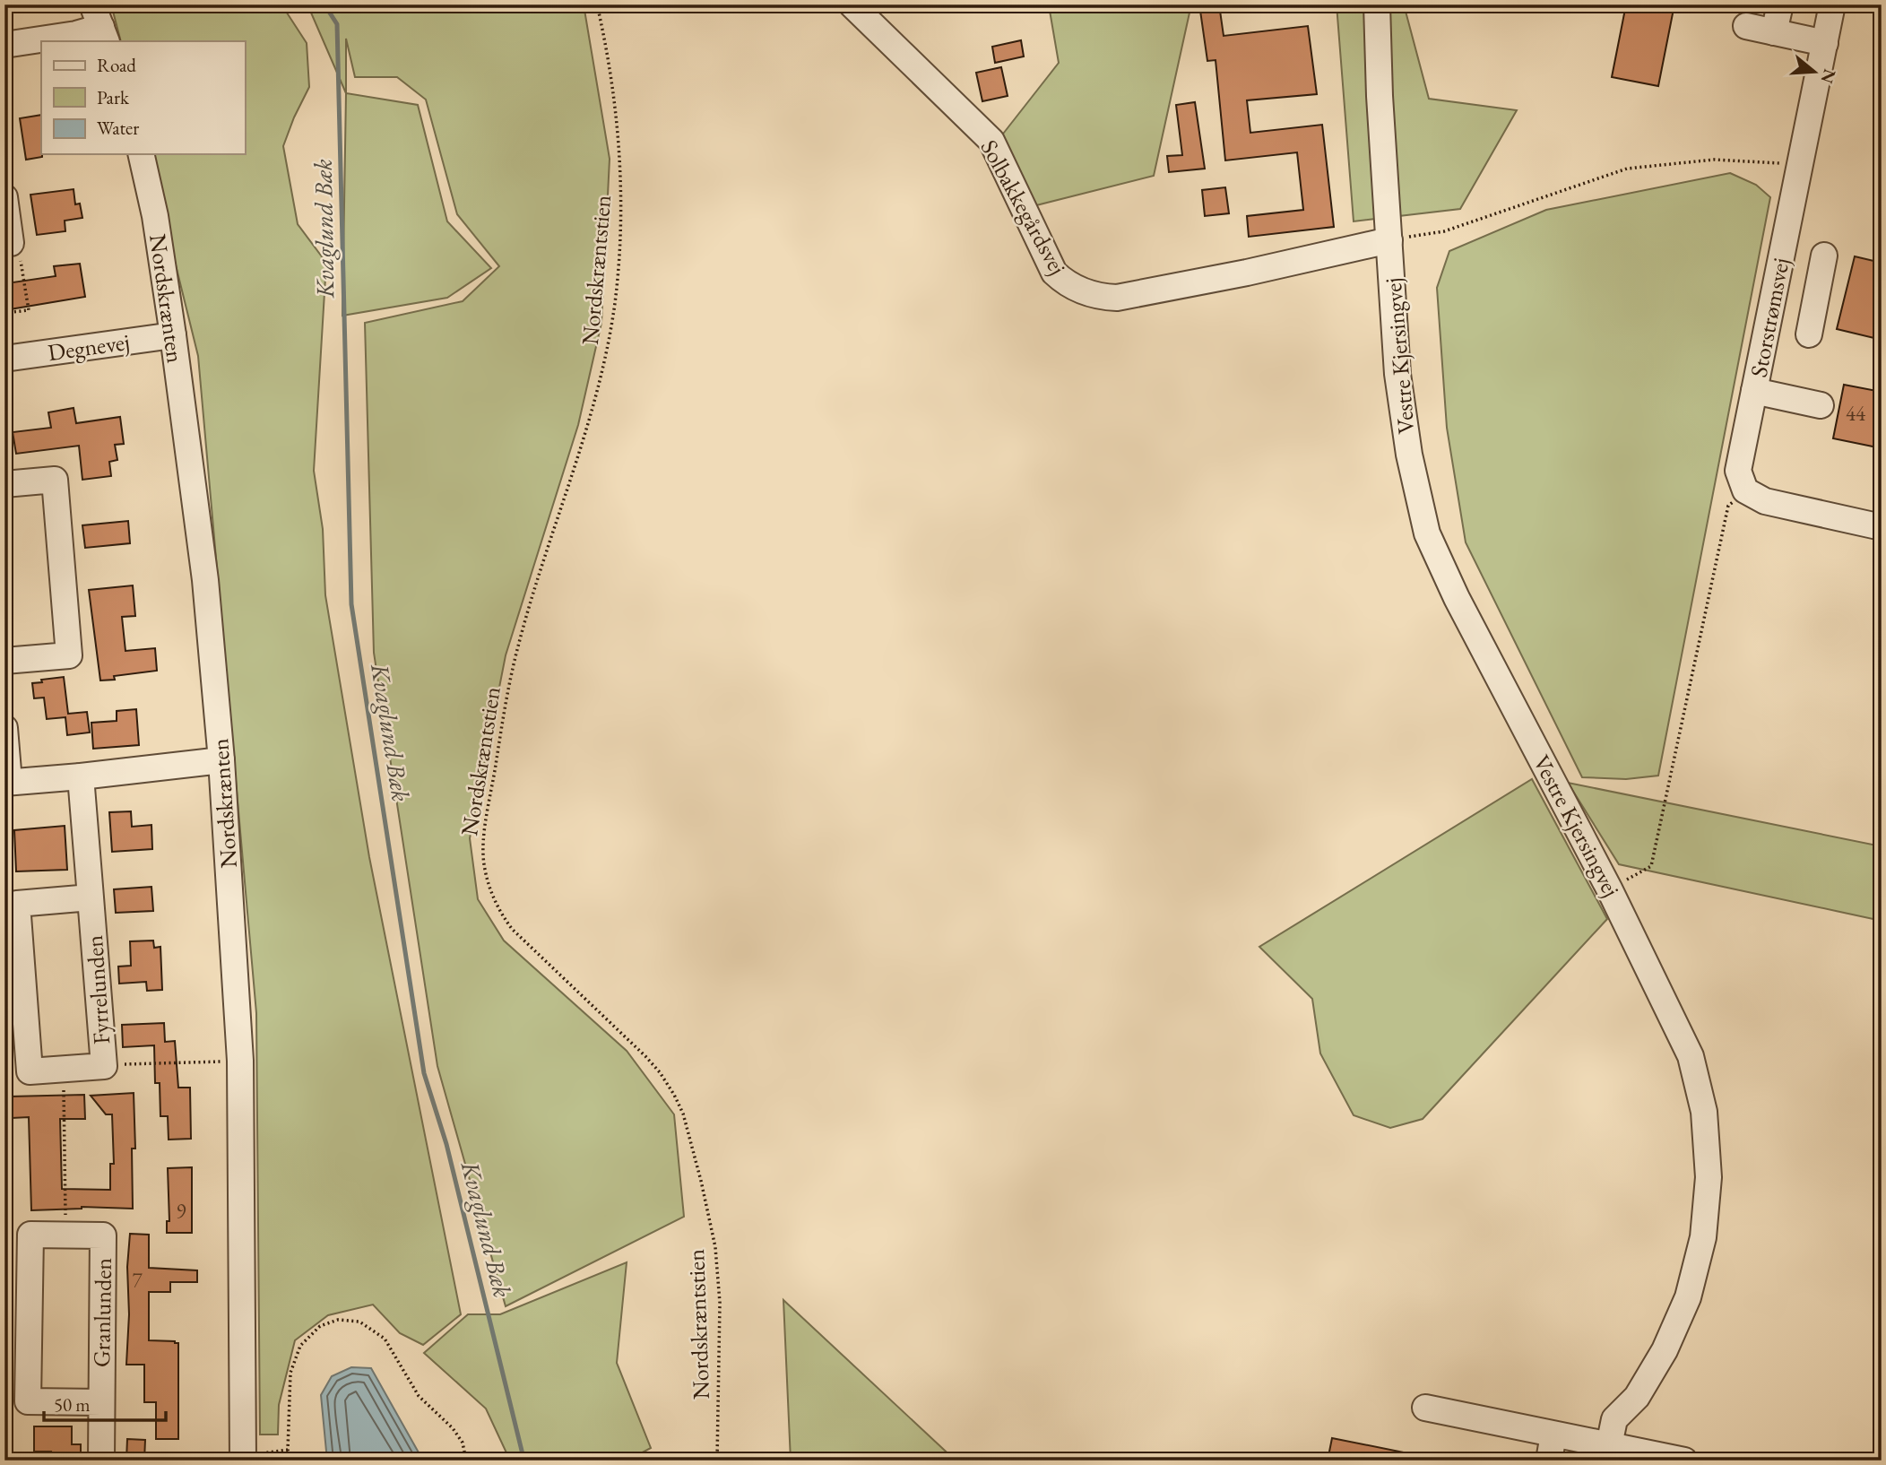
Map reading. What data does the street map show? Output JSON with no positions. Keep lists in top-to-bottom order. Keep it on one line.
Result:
{"streets":{"street":["Solbakkegårdsvej","Nordskrænten","Storstrømsvej","Degnevej","Vestre Kjersingvej","Fyrrelunden","Granlunden"],"path":["Nordskræntstien"]},"crossings":[["Solbakkegårdsvej","Vestre Kjersingvej"],["Nordskrænten","Degnevej"]],"water":["Kvaglund Bæk"],"house_numbers":["44","9","7"],"legend":["Road","Park","Water"],"scale_bar":"50 m","north":"right"}
